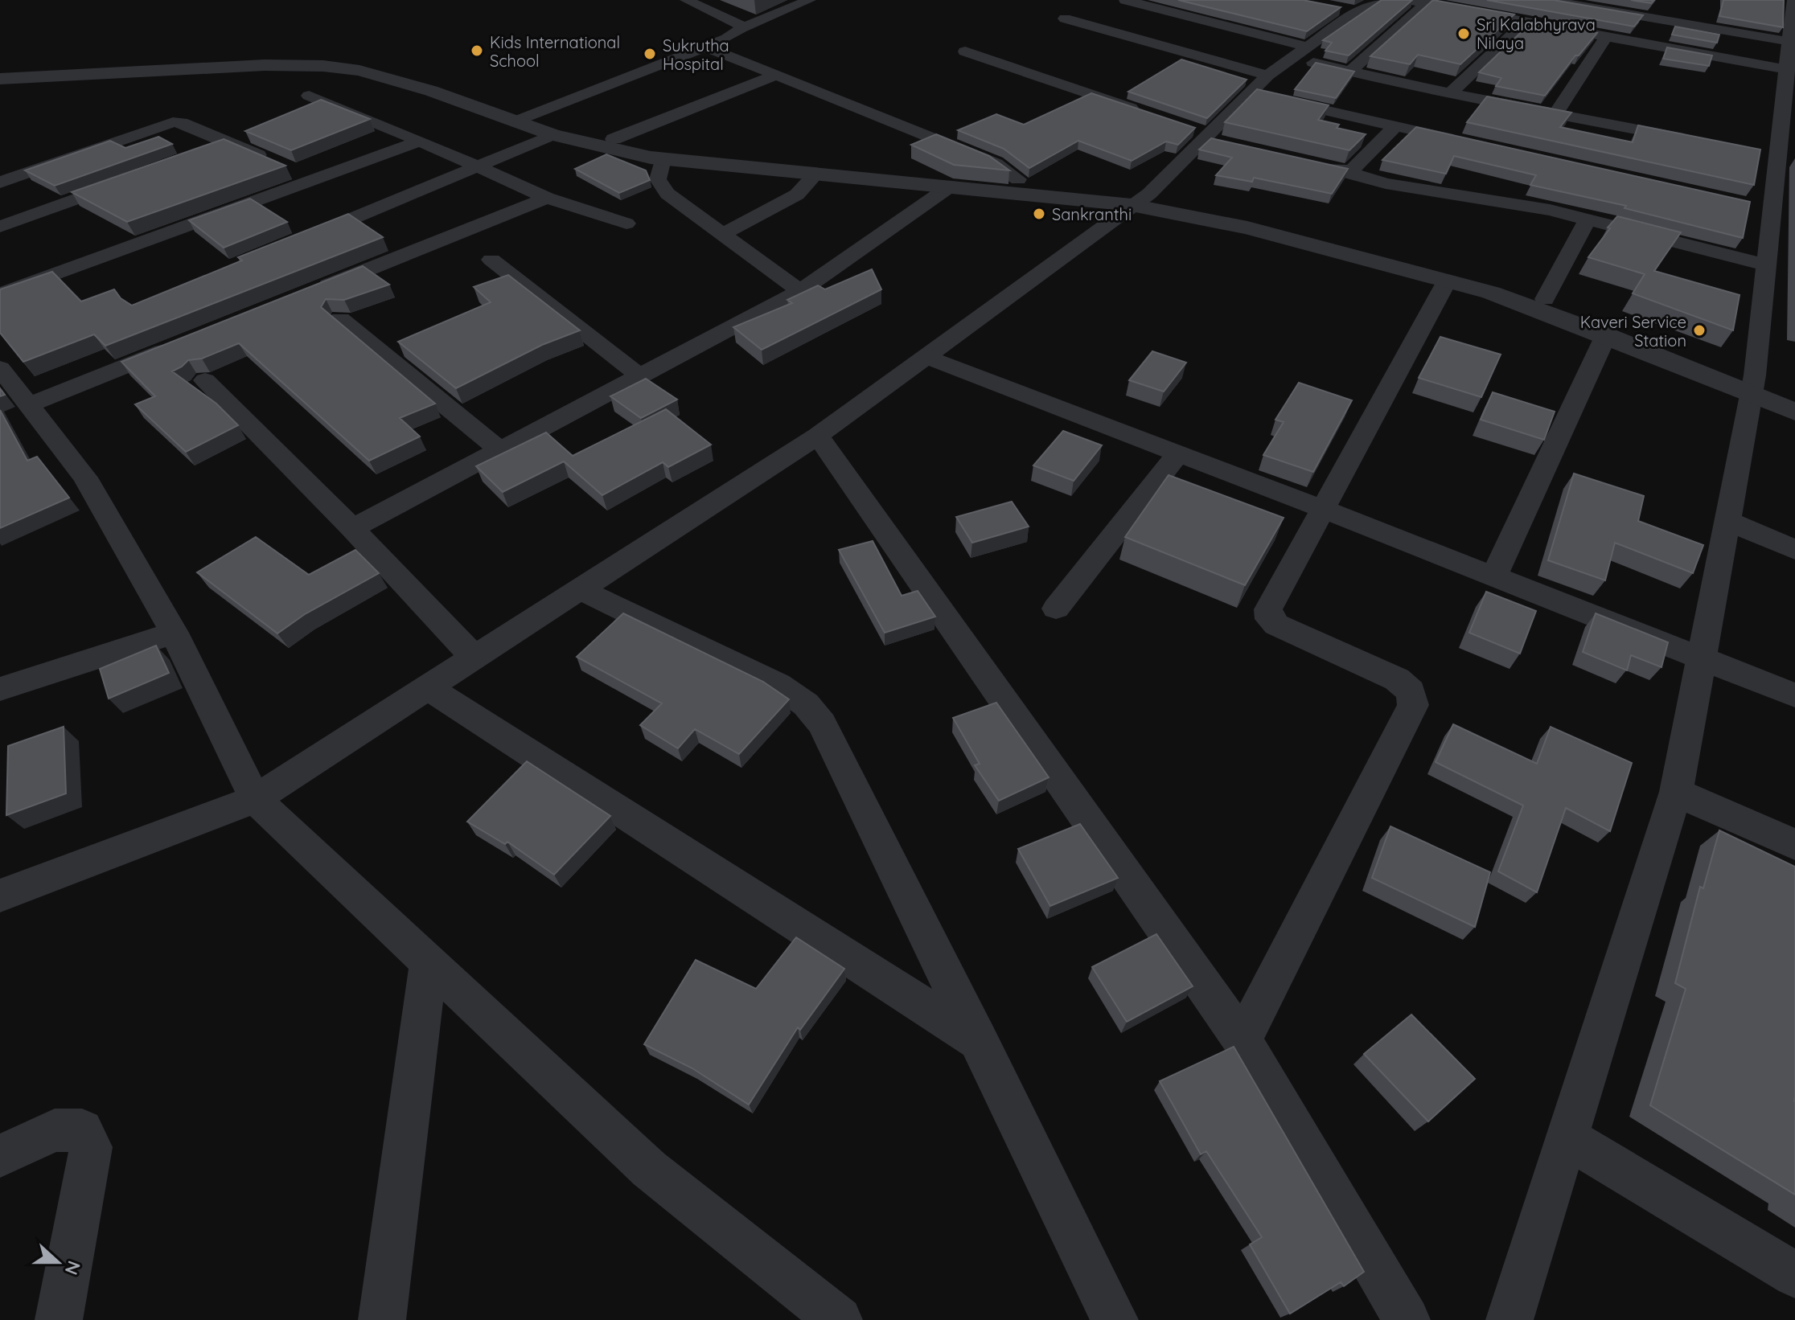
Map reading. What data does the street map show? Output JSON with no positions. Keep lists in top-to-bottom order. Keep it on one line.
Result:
{"places":["Sri Kalabhyrava Nilaya","Kids International School","Sukrutha Hospital","Sankranthi","Kaveri Service Station"],"north":"right"}
